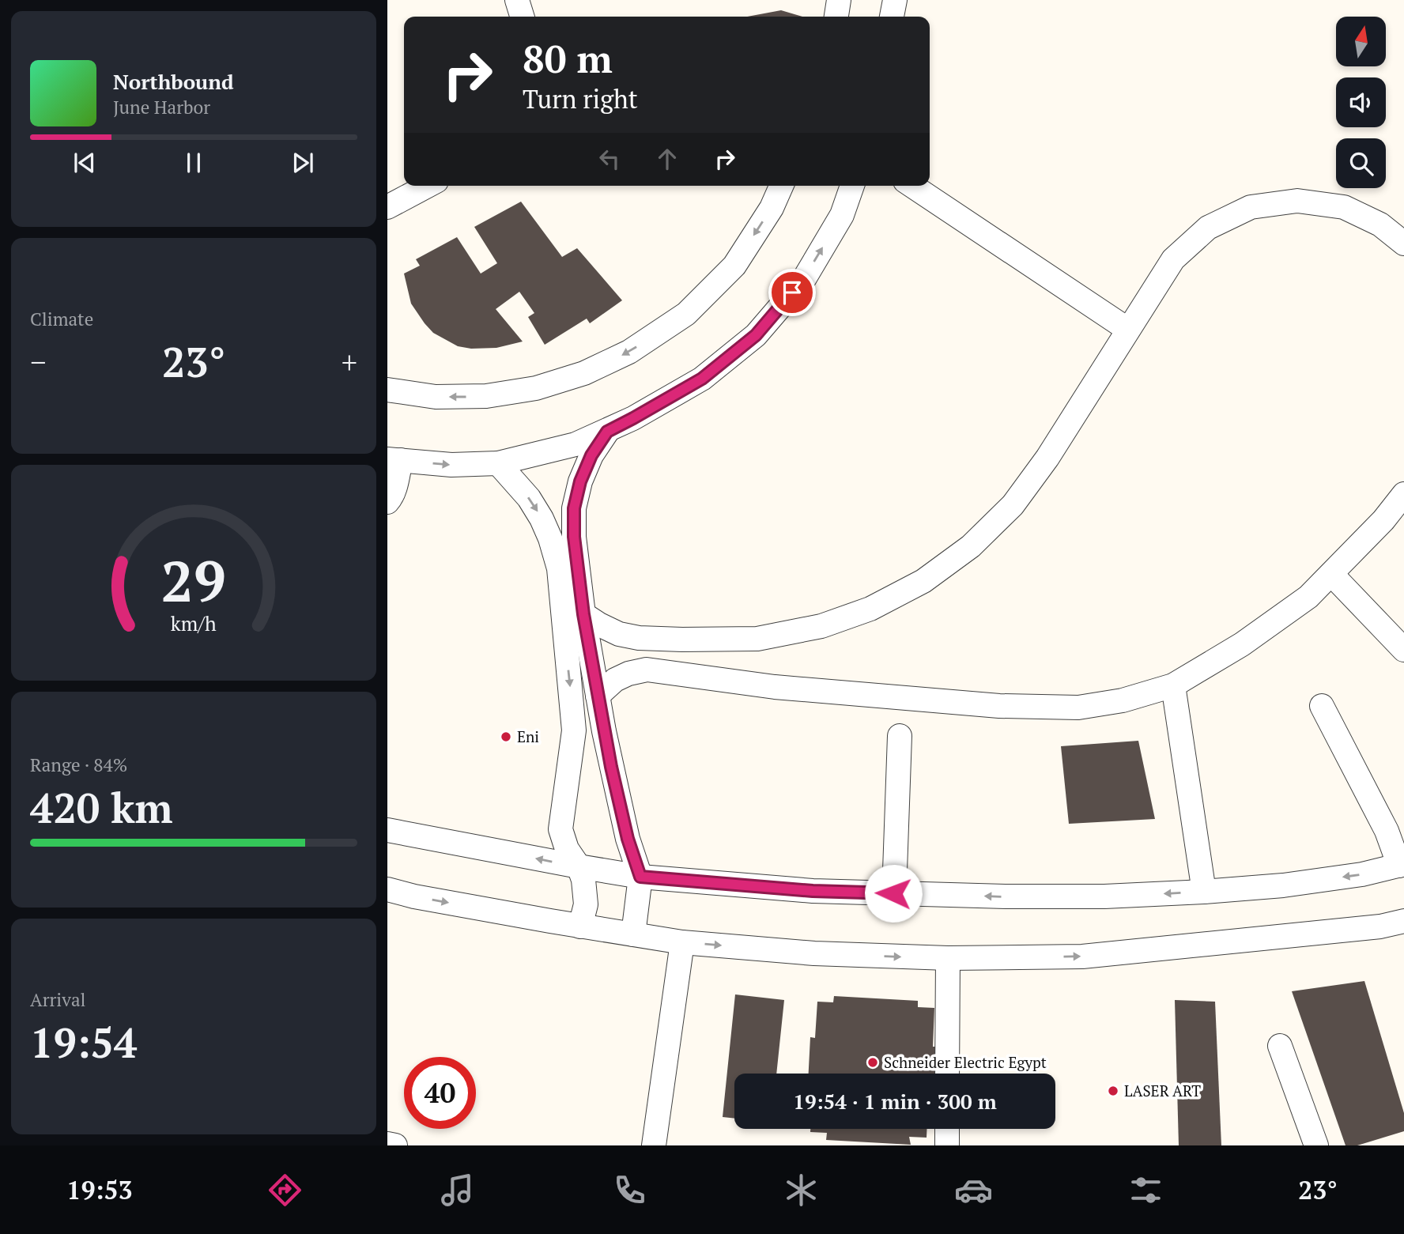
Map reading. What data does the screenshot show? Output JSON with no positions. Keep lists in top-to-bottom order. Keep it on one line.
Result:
{"places":["Eni","Schneider Electric Egypt","LASER ART"],"north":"top","page":{"turn":["80 m","Turn right"],"song":["Northbound","June Harbor"],"tile":["Climate",["Range · 84%","420 km"],["Arrival","19:54"]],"heat":["−","23°","+"],"limit":"40","trip":"19:54 · 1 min · 300 m","tabs":["19:53","23°"],"gauge":["29","km/h"]}}
